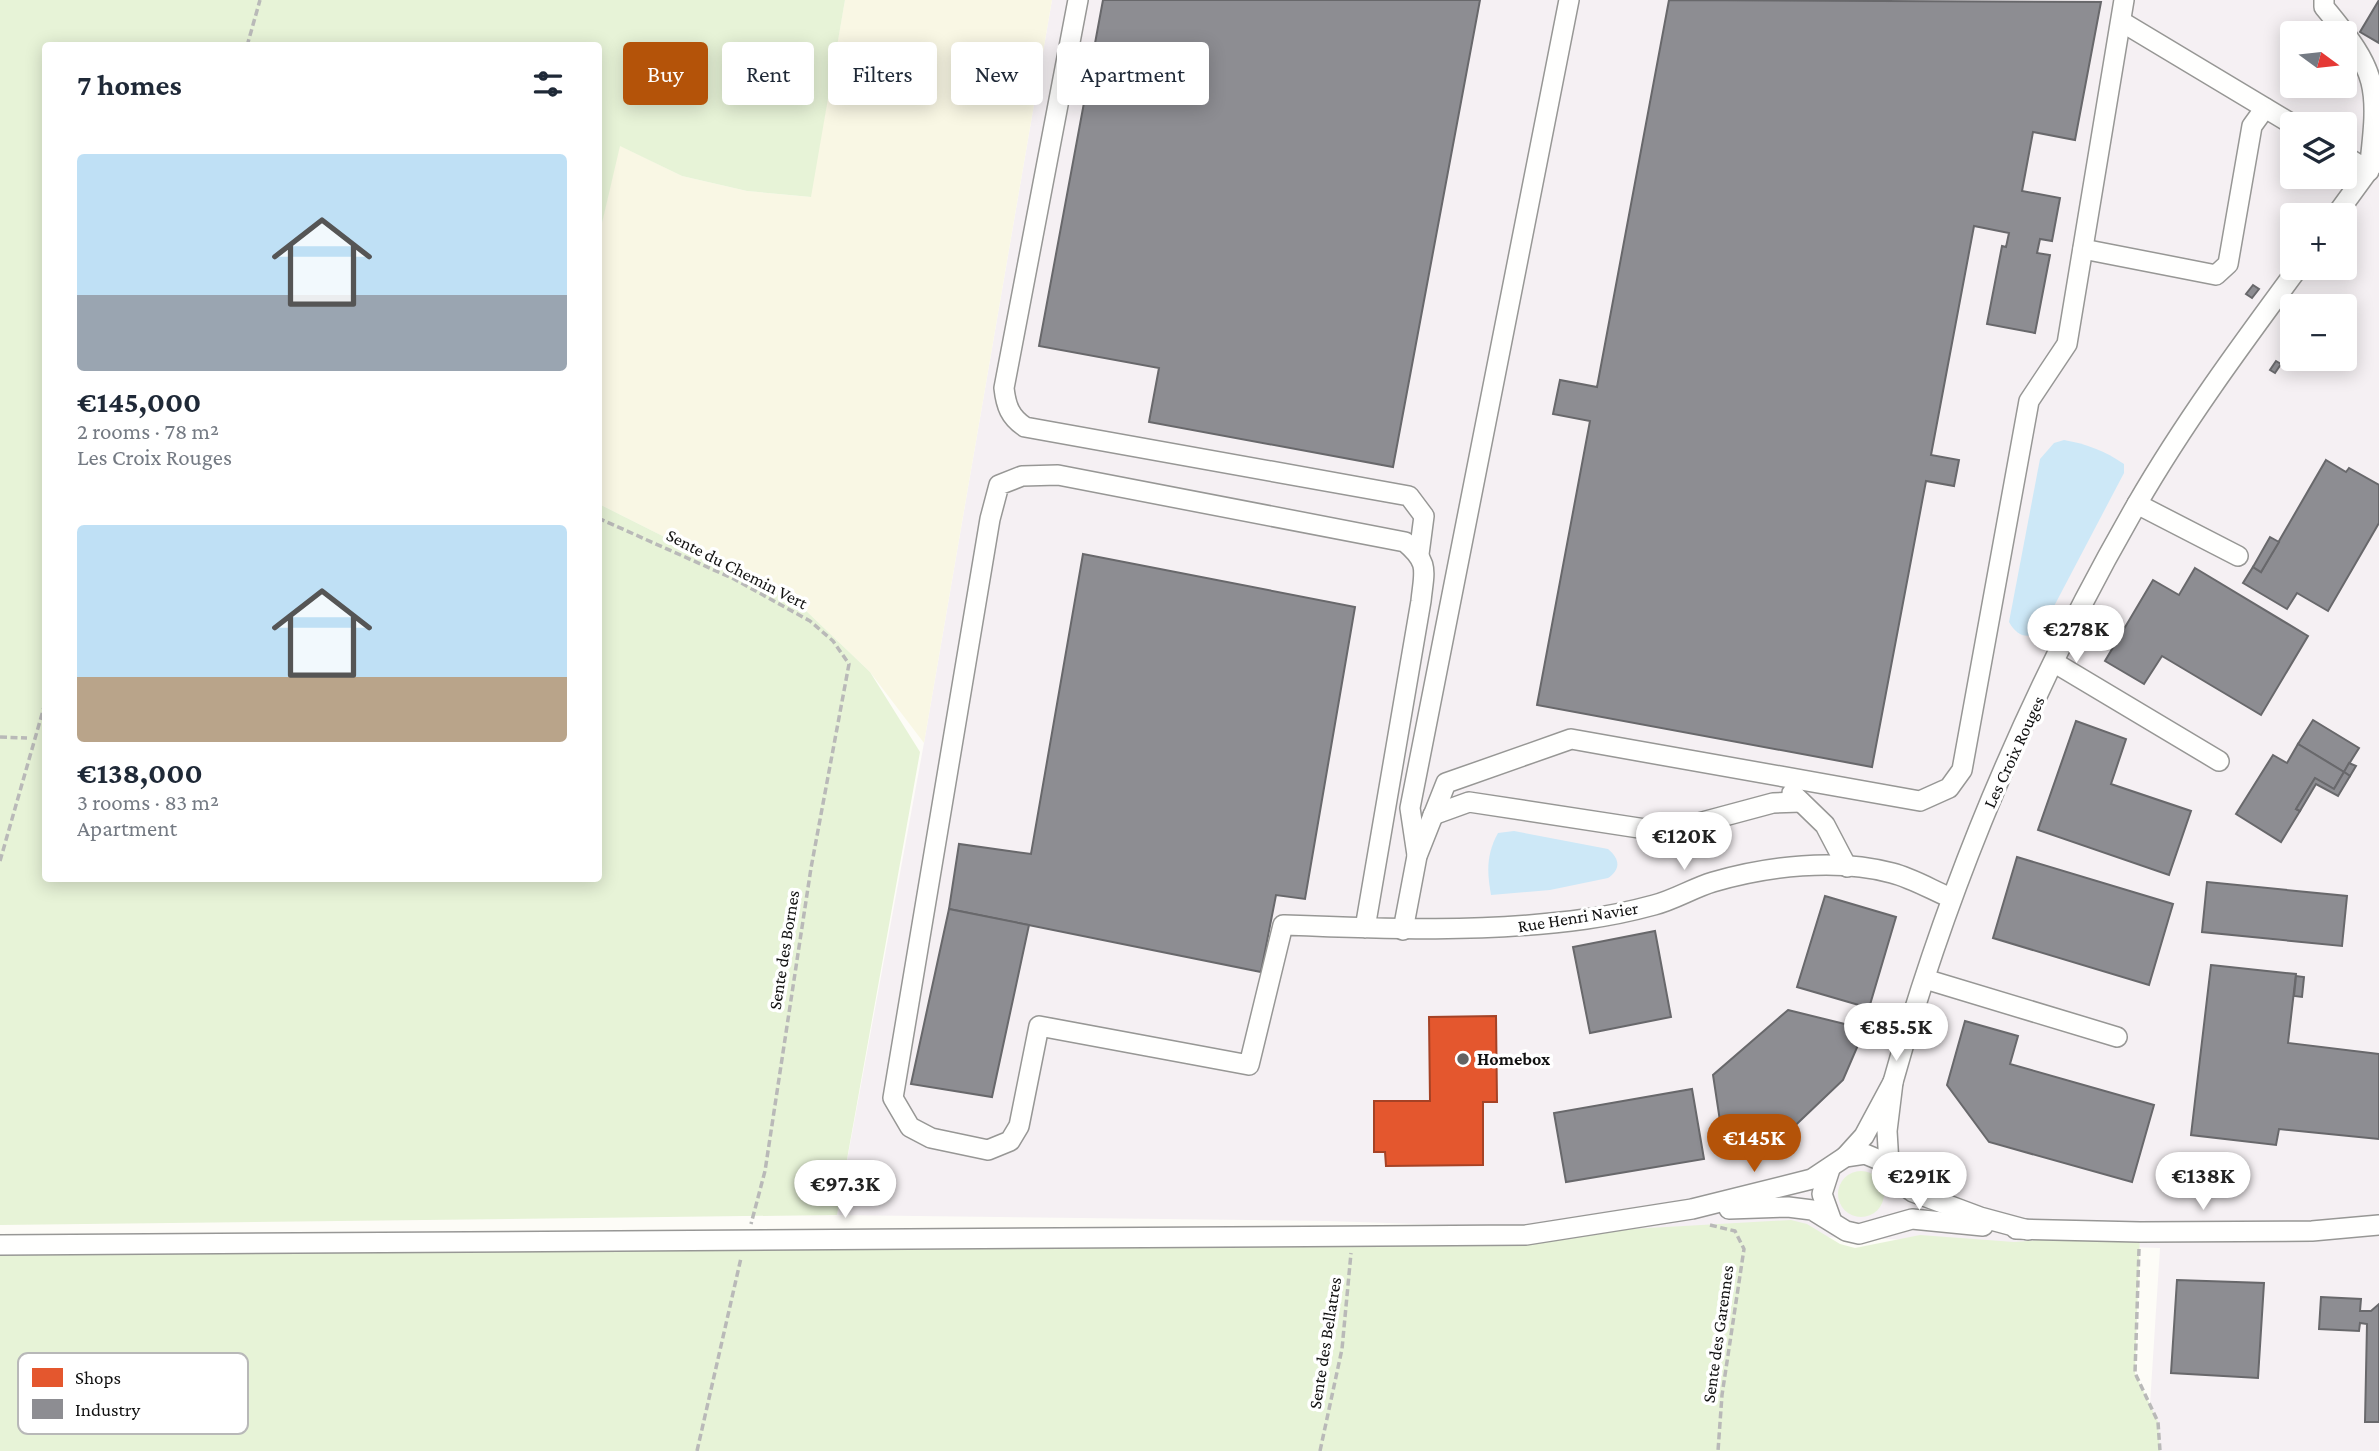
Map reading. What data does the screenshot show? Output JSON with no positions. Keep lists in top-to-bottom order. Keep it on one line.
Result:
{"streets":{"street":["Les Croix Rouges","Rue Henri Navier"],"path":["Sente du Chemin Vert","Sente des Bornes","Sente des Garennes","Sente des Bellatres"]},"crossings":[["Sente du Chemin Vert","Sente des Bornes"],["Les Croix Rouges","Rue Henri Navier"]],"places":["Homebox"],"legend":["Shops","Industry"],"north":"right","page":{"map_buttons":["+","−"],"chip":["Buy","Rent","Filters","New","Apartment"],"heading":"7 homes","list":[{"name":"€145,000","note":"2 rooms · 78 m² · Les Croix Rouges"},{"name":"€138,000","note":"3 rooms · 83 m² · Apartment"}],"price":["€278K","€120K","€85.5K","€145K","€291K","€138K","€97.3K"]}}
